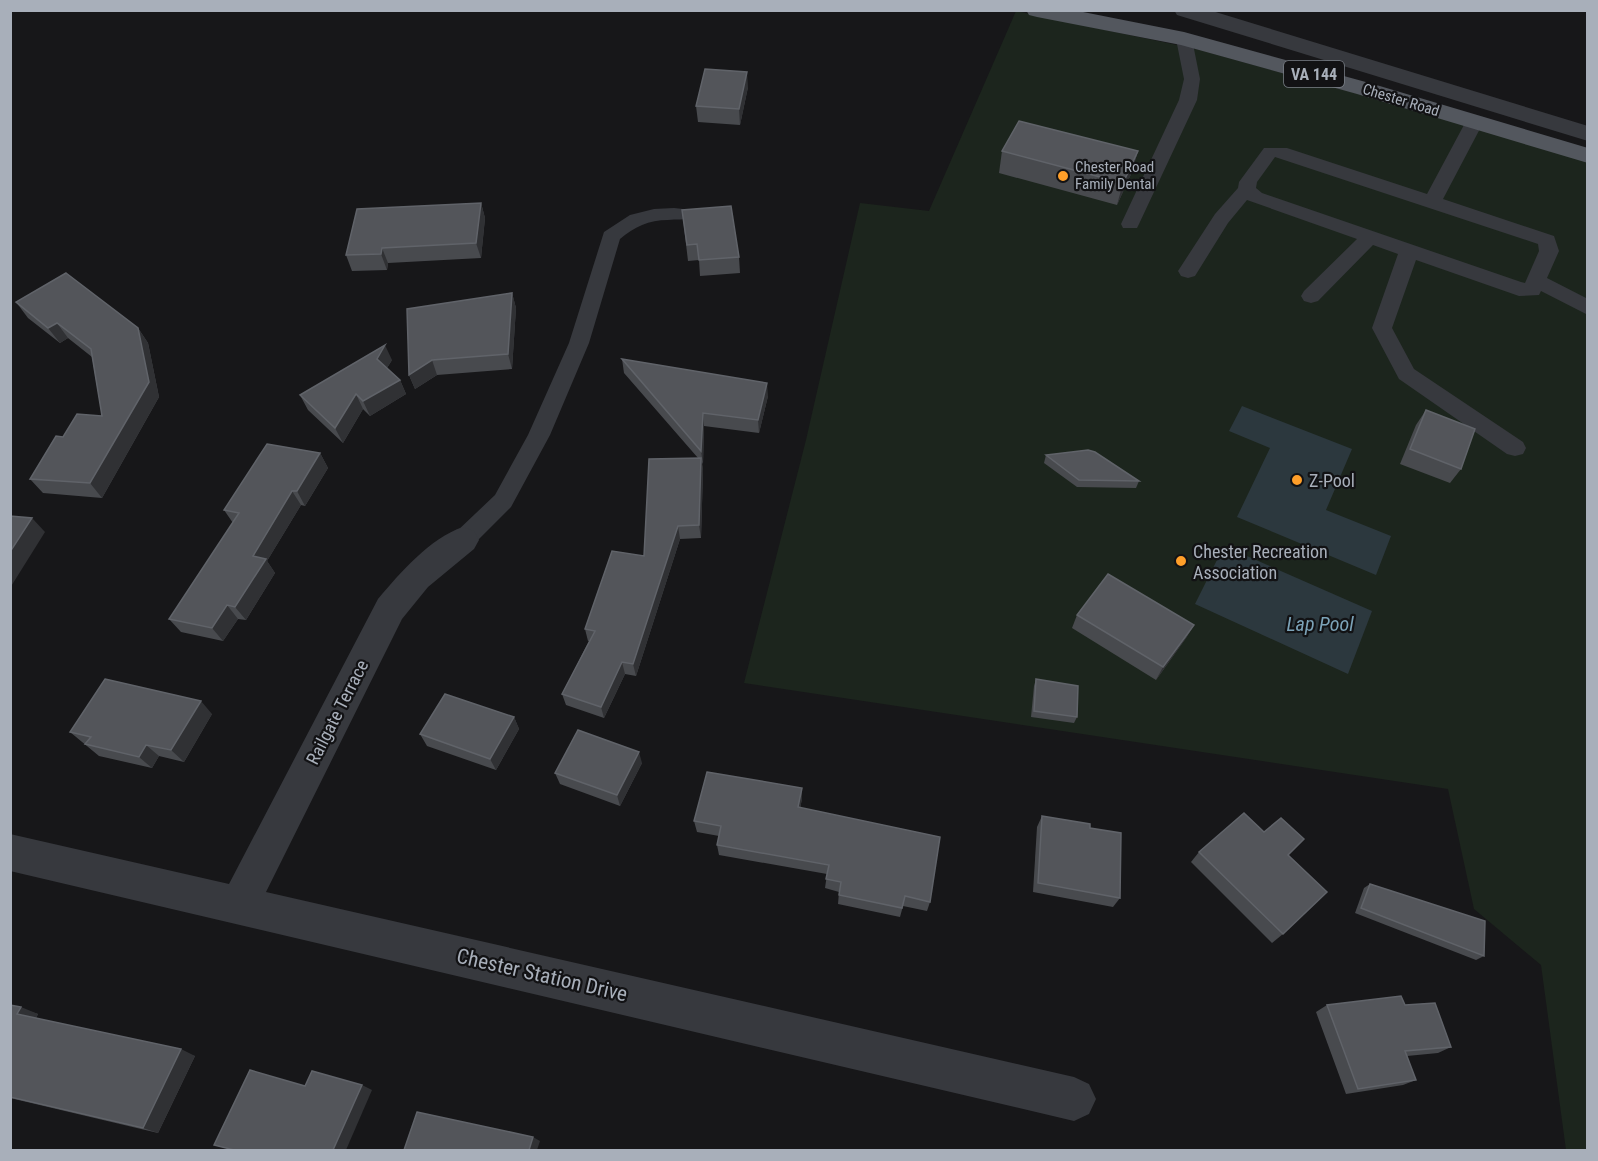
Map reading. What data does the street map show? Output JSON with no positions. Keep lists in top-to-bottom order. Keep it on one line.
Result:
{"streets":{"main road":["VA 144","Chester Road"],"street":["Railgate Terrace","Chester Station Drive"]},"crossings":[["Railgate Terrace","Chester Station Drive"]],"water":["Lap Pool"],"places":["Chester Road Family Dental","Z-Pool","Chester Recreation Association"]}
